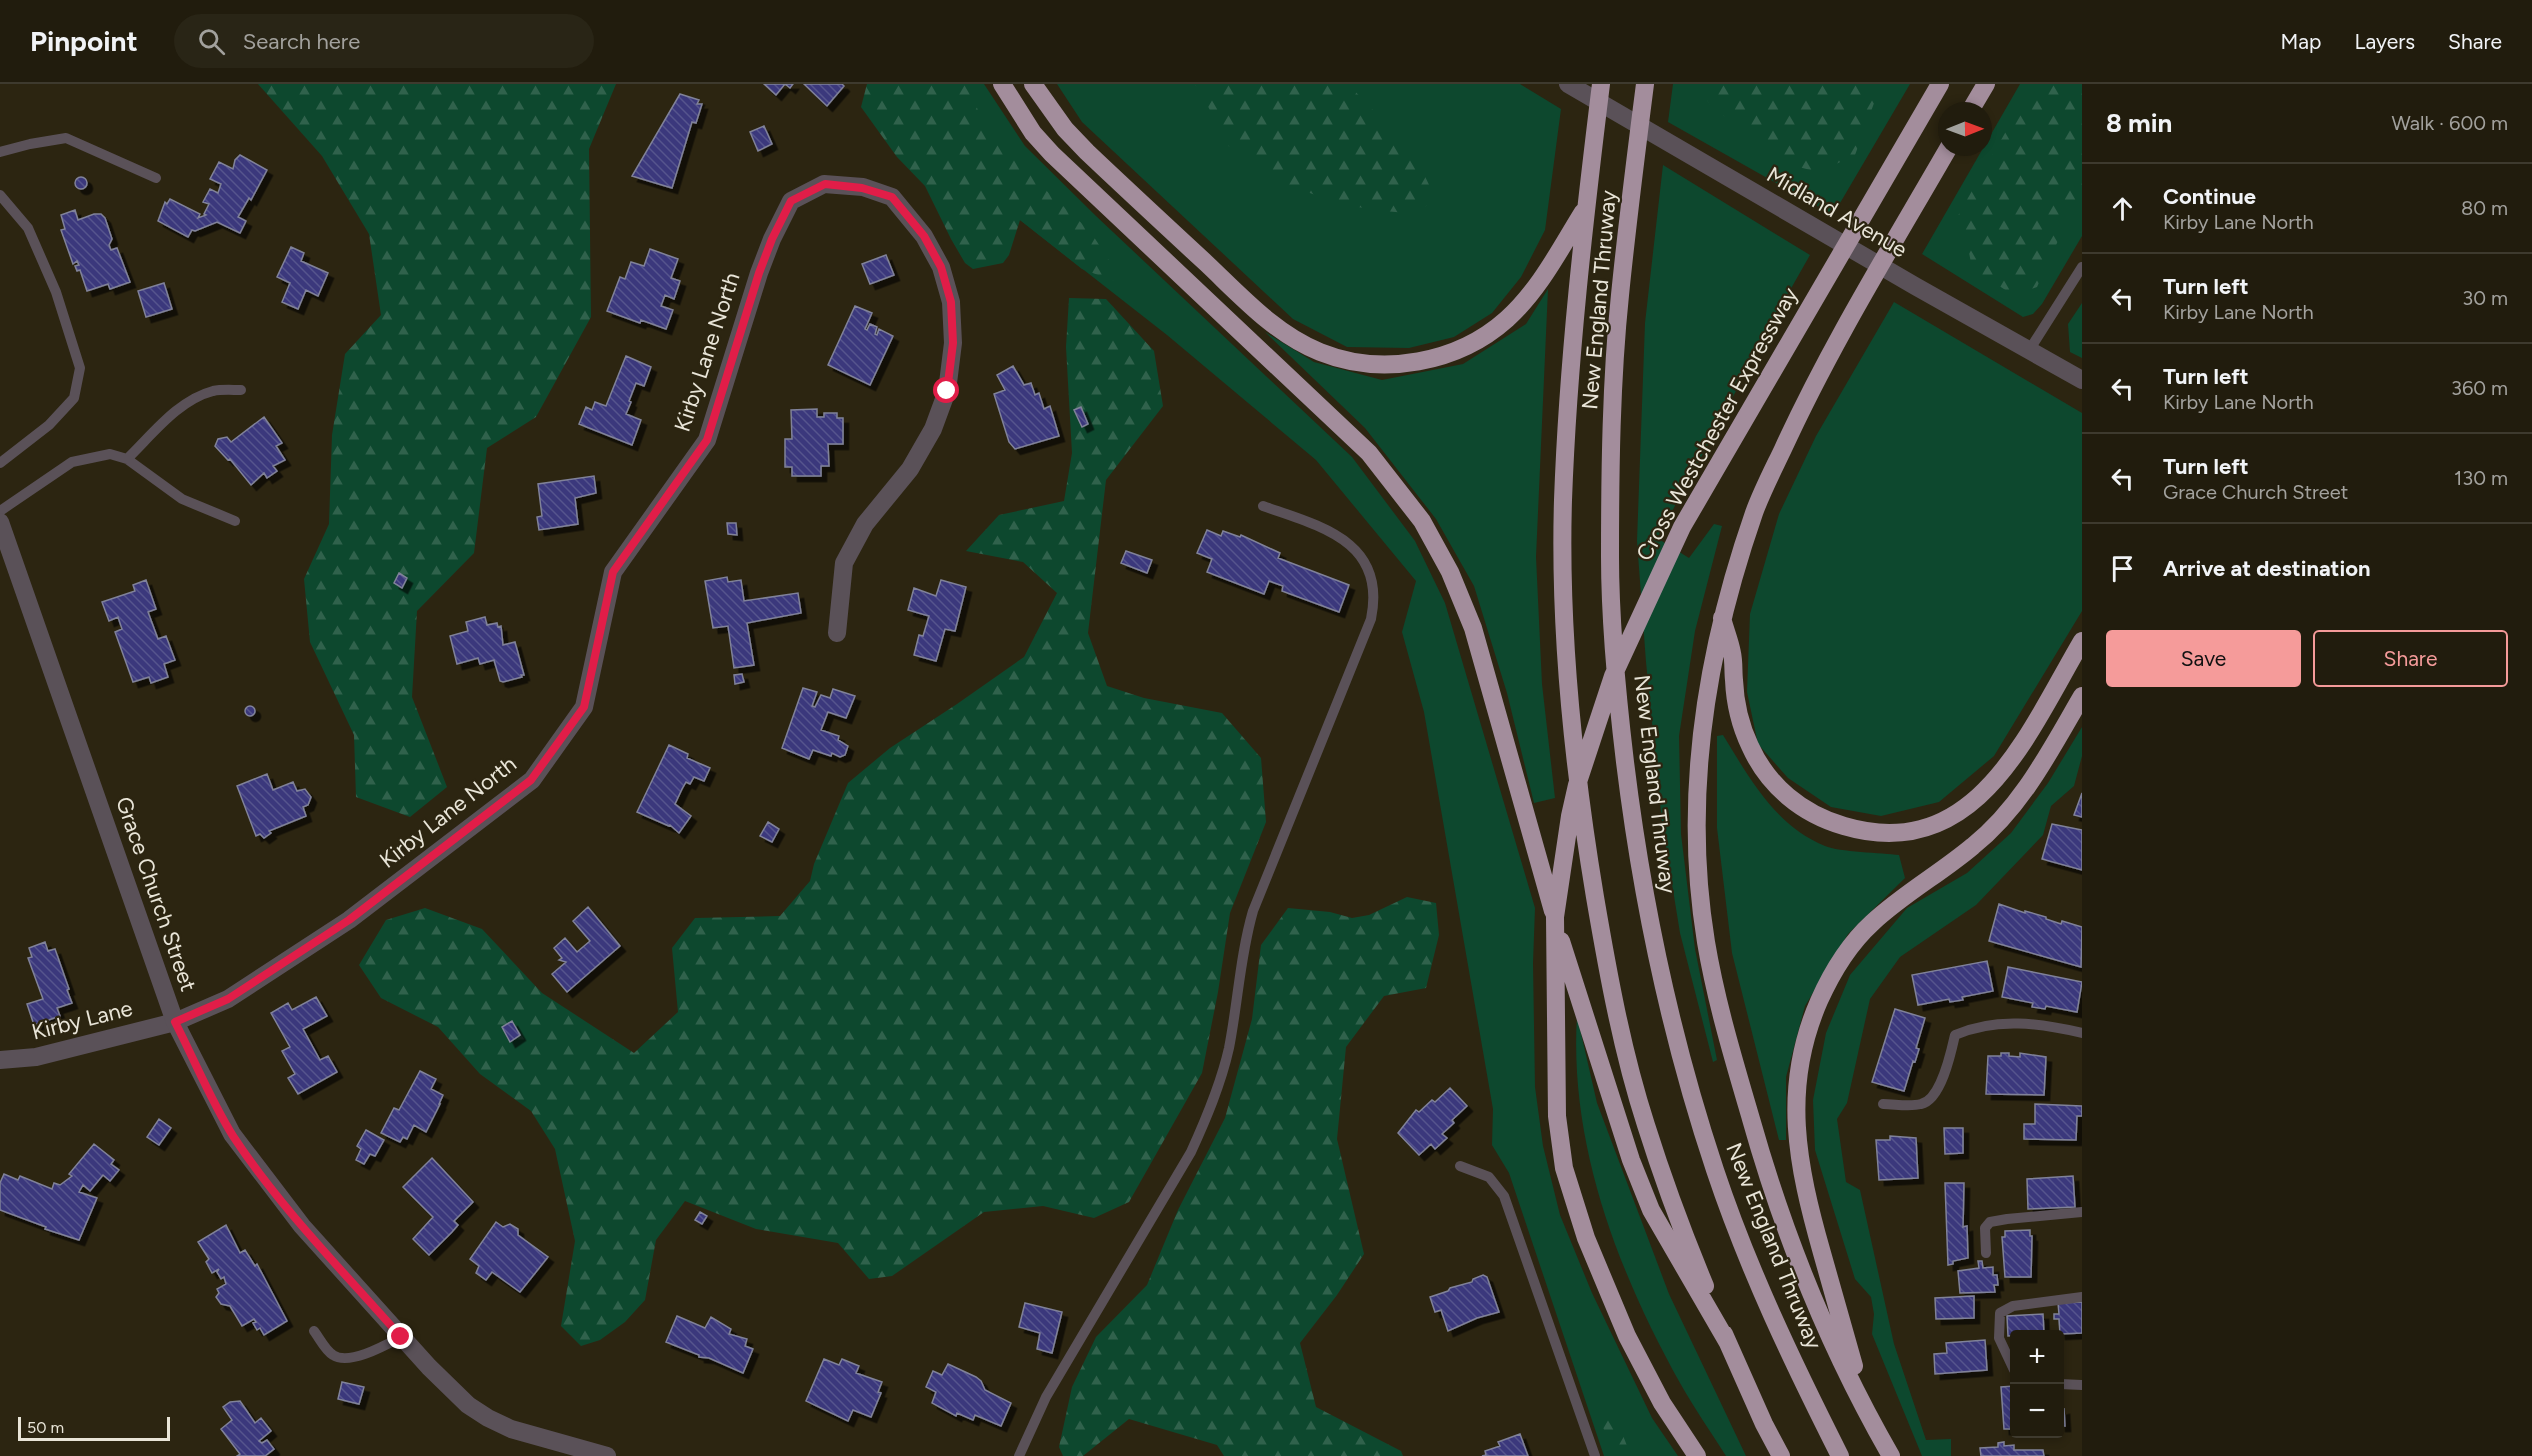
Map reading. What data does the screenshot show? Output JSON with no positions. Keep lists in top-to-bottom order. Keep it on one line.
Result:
{"streets":{"highway":["New England Thruway","Cross Westchester Expressway"],"street":["Midland Avenue","Kirby Lane North","Grace Church Street","Kirby Lane"]},"crossings":[["Kirby Lane North","Grace Church Street"],["Kirby Lane North","Kirby Lane"],["Grace Church Street","Kirby Lane"]],"scale_bar":"50 m","north":"right","page":{"header":"Pinpoint","search":"Search here","nav":["Map","Layers","Share"],"heading":["8 min","Walk · 600 m"],"list":[["Continue","Kirby Lane North","80 m"],["Turn left","Kirby Lane North","30 m"],["Turn left","Kirby Lane North","360 m"],["Turn left","Grace Church Street","130 m"],"Arrive at destination"],"buttons":["Save","Share"],"map_buttons":["+","−"],"scale":"50 m"}}
